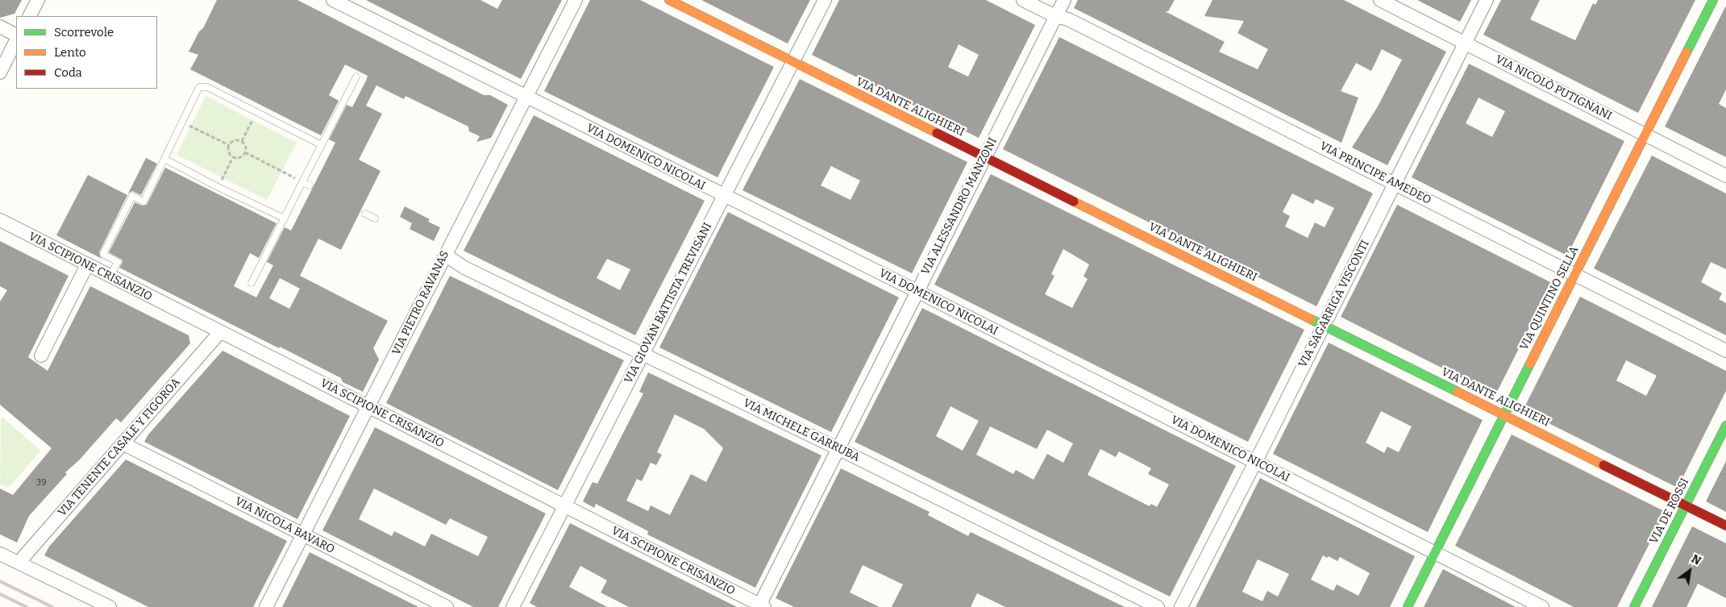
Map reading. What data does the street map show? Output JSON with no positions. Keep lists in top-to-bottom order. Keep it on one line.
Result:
{"streets":{"street":["VIA NICOLÒ PUTIGNANI","VIA DANTE ALIGHIERI","VIA DOMENICO NICOLAI","VIA PRINCIPE AMEDEO","VIA ALESSANDRO MANZONI","VIA SCIPIONE CRISANZIO","VIA QUINTINO SELLA","VIA PIETRO RAVANAS","VIA GIOVAN BATTISTA TREVISANI","VIA SAGARRIGA VISCONTI","VIA MICHELE GARRUBA","VIA TENENTE CASALE Y FIGOROA","VIA DE ROSSI","VIA NICOLA BAVARO"]},"crossings":[["VIA NICOLÒ PUTIGNANI","VIA QUINTINO SELLA"],["VIA NICOLÒ PUTIGNANI","VIA SAGARRIGA VISCONTI"],["VIA DANTE ALIGHIERI","VIA ALESSANDRO MANZONI"],["VIA DANTE ALIGHIERI","VIA QUINTINO SELLA"],["VIA DANTE ALIGHIERI","VIA GIOVAN BATTISTA TREVISANI"],["VIA DANTE ALIGHIERI","VIA SAGARRIGA VISCONTI"],["VIA DANTE ALIGHIERI","VIA DE ROSSI"],["VIA DOMENICO NICOLAI","VIA ALESSANDRO MANZONI"],["VIA DOMENICO NICOLAI","VIA QUINTINO SELLA"],["VIA DOMENICO NICOLAI","VIA PIETRO RAVANAS"],["VIA DOMENICO NICOLAI","VIA GIOVAN BATTISTA TREVISANI"],["VIA DOMENICO NICOLAI","VIA SAGARRIGA VISCONTI"],["VIA PRINCIPE AMEDEO","VIA ALESSANDRO MANZONI"],["VIA PRINCIPE AMEDEO","VIA QUINTINO SELLA"],["VIA PRINCIPE AMEDEO","VIA SAGARRIGA VISCONTI"],["VIA ALESSANDRO MANZONI","VIA SCIPIONE CRISANZIO"],["VIA ALESSANDRO MANZONI","VIA MICHELE GARRUBA"],["VIA SCIPIONE CRISANZIO","VIA PIETRO RAVANAS"],["VIA SCIPIONE CRISANZIO","VIA GIOVAN BATTISTA TREVISANI"],["VIA SCIPIONE CRISANZIO","VIA TENENTE CASALE Y FIGOROA"],["VIA PIETRO RAVANAS","VIA MICHELE GARRUBA"],["VIA PIETRO RAVANAS","VIA NICOLA BAVARO"],["VIA GIOVAN BATTISTA TREVISANI","VIA MICHELE GARRUBA"],["VIA TENENTE CASALE Y FIGOROA","VIA NICOLA BAVARO"]],"house_numbers":["39"],"legend":["Scorrevole","Lento","Coda"],"north":"top right"}
